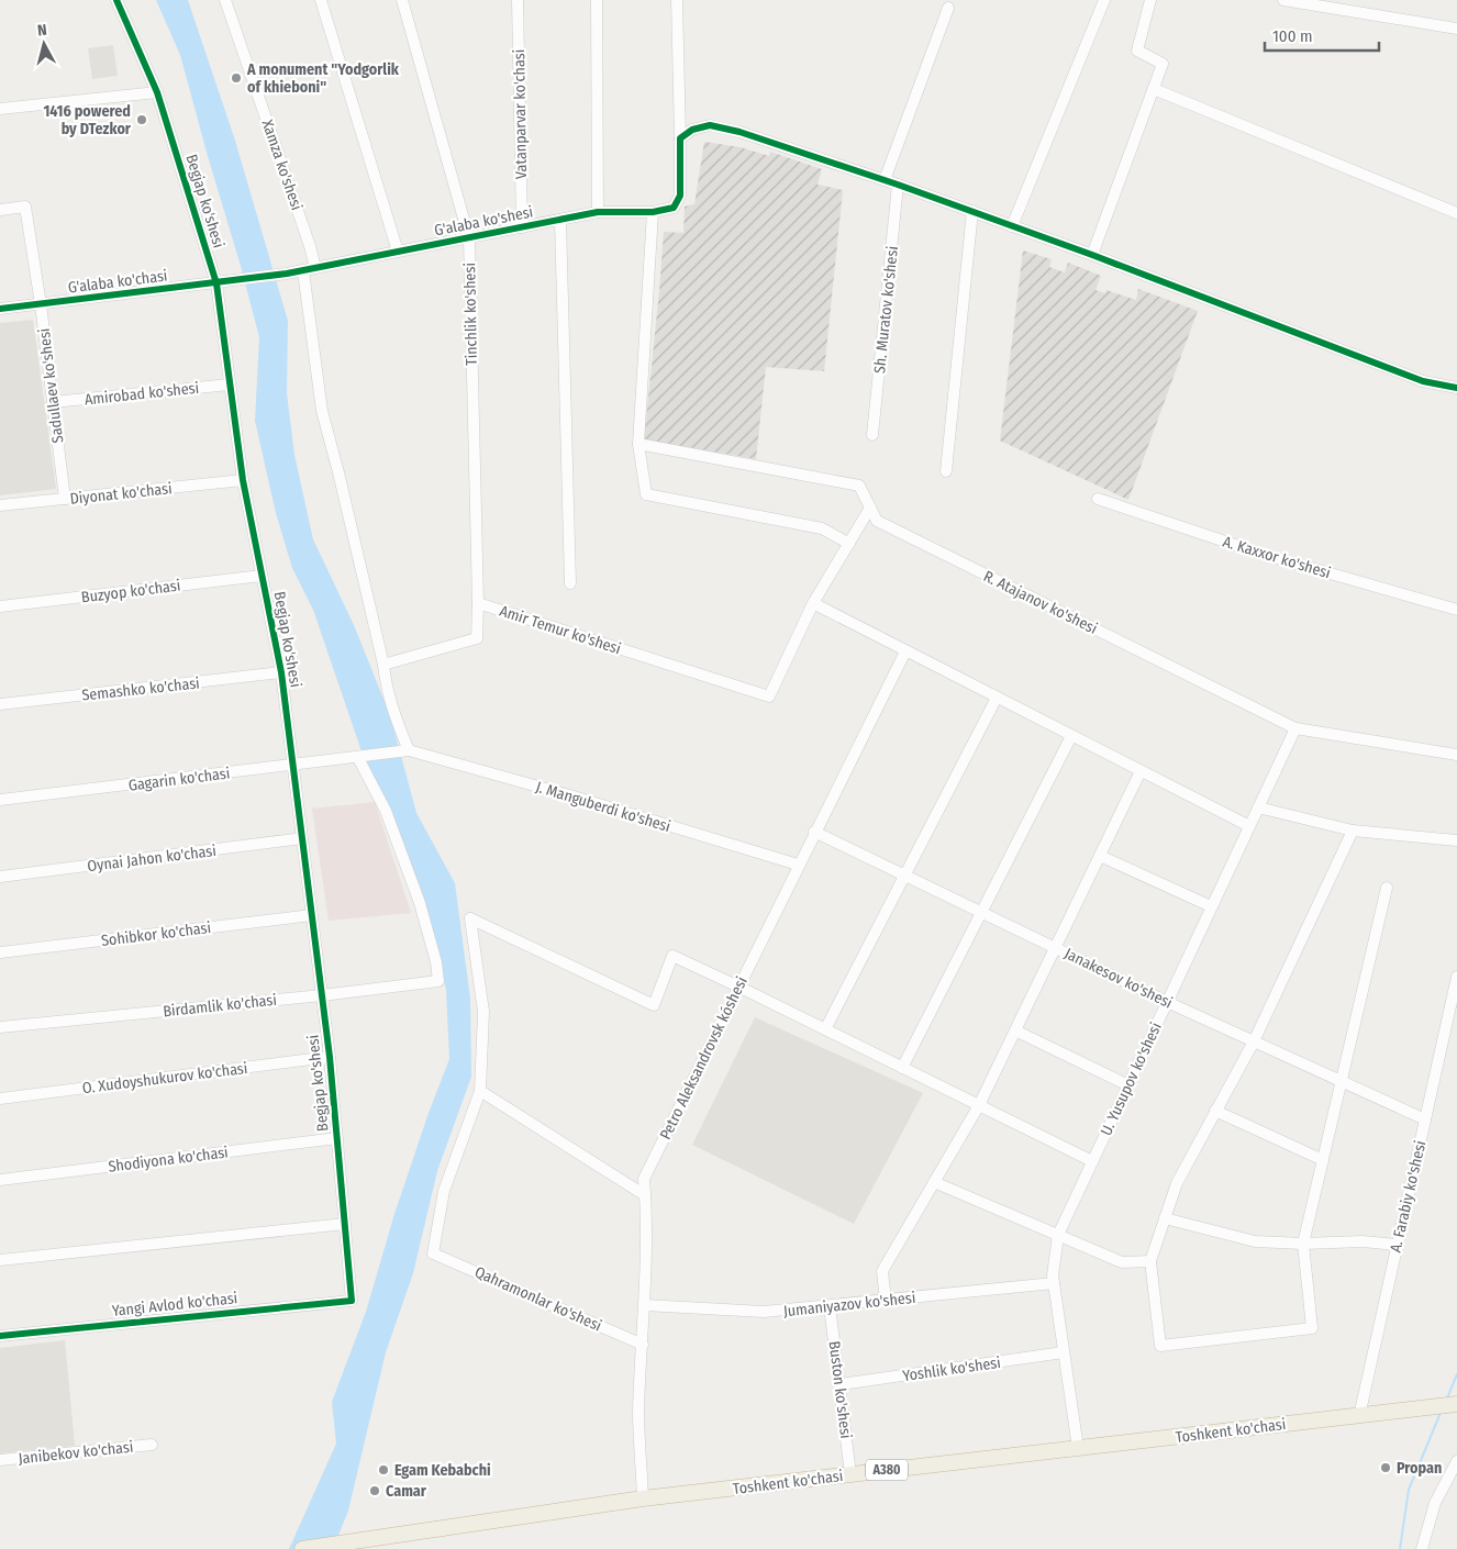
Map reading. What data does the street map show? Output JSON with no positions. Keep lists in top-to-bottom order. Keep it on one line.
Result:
{"streets":{"highway":["Toshkent ko'chasi","A380"],"street":["Vatanparvar ko'chasi","Xamza ko'shesi","Begjap ko'shesi","G'alaba ko'shesi","G'alaba ko'chasi","Sh. Muratov ko'shesi","Tinchlik ko'shesi","Sadullaev ko'shesi","Amirobad ko'shesi","Diyonat ko'chasi","A. Kaxxor ko'shesi","Buzyop ko'chasi","R. Atajanov ko'shesi","Amir Temur ko'shesi","Semashko ko'chasi","Gagarin ko'chasi","J. Manguberdi ko'shesi","Oynai Jahon ko'chasi","Sohibkor ko'chasi","Janakesov ko'shesi","Birdamlik ko'chasi","Petro Aleksandrovsk kóshesi","O. Xudoyshukurov ko'chasi","U. Yusupov ko'shesi","Shodiyona ko'chasi","A. Farabiy ko'shesi","Qahramonlar ko'shesi","Yangi Avlod ko'chasi","Jumaniyazov ko'shesi","Yoshlik ko'shesi","Buston ko'shesi","Janibekov ko'chasi"]},"crossings":[["Vatanparvar ko'chasi","G'alaba ko'shesi"],["Xamza ko'shesi","G'alaba ko'shesi"],["Begjap ko'shesi","G'alaba ko'chasi"],["Begjap ko'shesi","Amirobad ko'shesi"],["Begjap ko'shesi","Diyonat ko'chasi"],["Begjap ko'shesi","Buzyop ko'chasi"],["Begjap ko'shesi","Semashko ko'chasi"],["Begjap ko'shesi","Gagarin ko'chasi"],["Begjap ko'shesi","Oynai Jahon ko'chasi"],["Begjap ko'shesi","Sohibkor ko'chasi"],["Begjap ko'shesi","Birdamlik ko'chasi"],["Begjap ko'shesi","O. Xudoyshukurov ko'chasi"],["Begjap ko'shesi","Shodiyona ko'chasi"],["Begjap ko'shesi","Yangi Avlod ko'chasi"],["G'alaba ko'shesi","G'alaba ko'chasi"],["G'alaba ko'shesi","Tinchlik ko'shesi"],["G'alaba ko'chasi","Sadullaev ko'shesi"],["Tinchlik ko'shesi","Amir Temur ko'shesi"],["Sadullaev ko'shesi","Amirobad ko'shesi"],["Sadullaev ko'shesi","Diyonat ko'chasi"],["R. Atajanov ko'shesi","U. Yusupov ko'shesi"],["Gagarin ko'chasi","J. Manguberdi ko'shesi"],["Gagarin ko'chasi","Birdamlik ko'chasi"],["J. Manguberdi ko'shesi","Petro Aleksandrovsk kóshesi"],["Janakesov ko'shesi","Petro Aleksandrovsk kóshesi"],["Janakesov ko'shesi","U. Yusupov ko'shesi"],["Janakesov ko'shesi","A. Farabiy ko'shesi"],["Petro Aleksandrovsk kóshesi","Qahramonlar ko'shesi"],["Petro Aleksandrovsk kóshesi","Jumaniyazov ko'shesi"],["Petro Aleksandrovsk kóshesi","Toshkent ko'chasi"],["U. Yusupov ko'shesi","Jumaniyazov ko'shesi"],["U. Yusupov ko'shesi","Yoshlik ko'shesi"],["U. Yusupov ko'shesi","Toshkent ko'chasi"],["A. Farabiy ko'shesi","Toshkent ko'chasi"],["Jumaniyazov ko'shesi","Buston ko'shesi"],["Yoshlik ko'shesi","Buston ko'shesi"],["Buston ko'shesi","Toshkent ko'chasi"]],"places":["A monument \"Yodgorlik of khieboni\"","1416 powered by DTezkor","Propan","Egam Kebabchi","Camar"],"scale_bar":"100 m","north":"top"}
